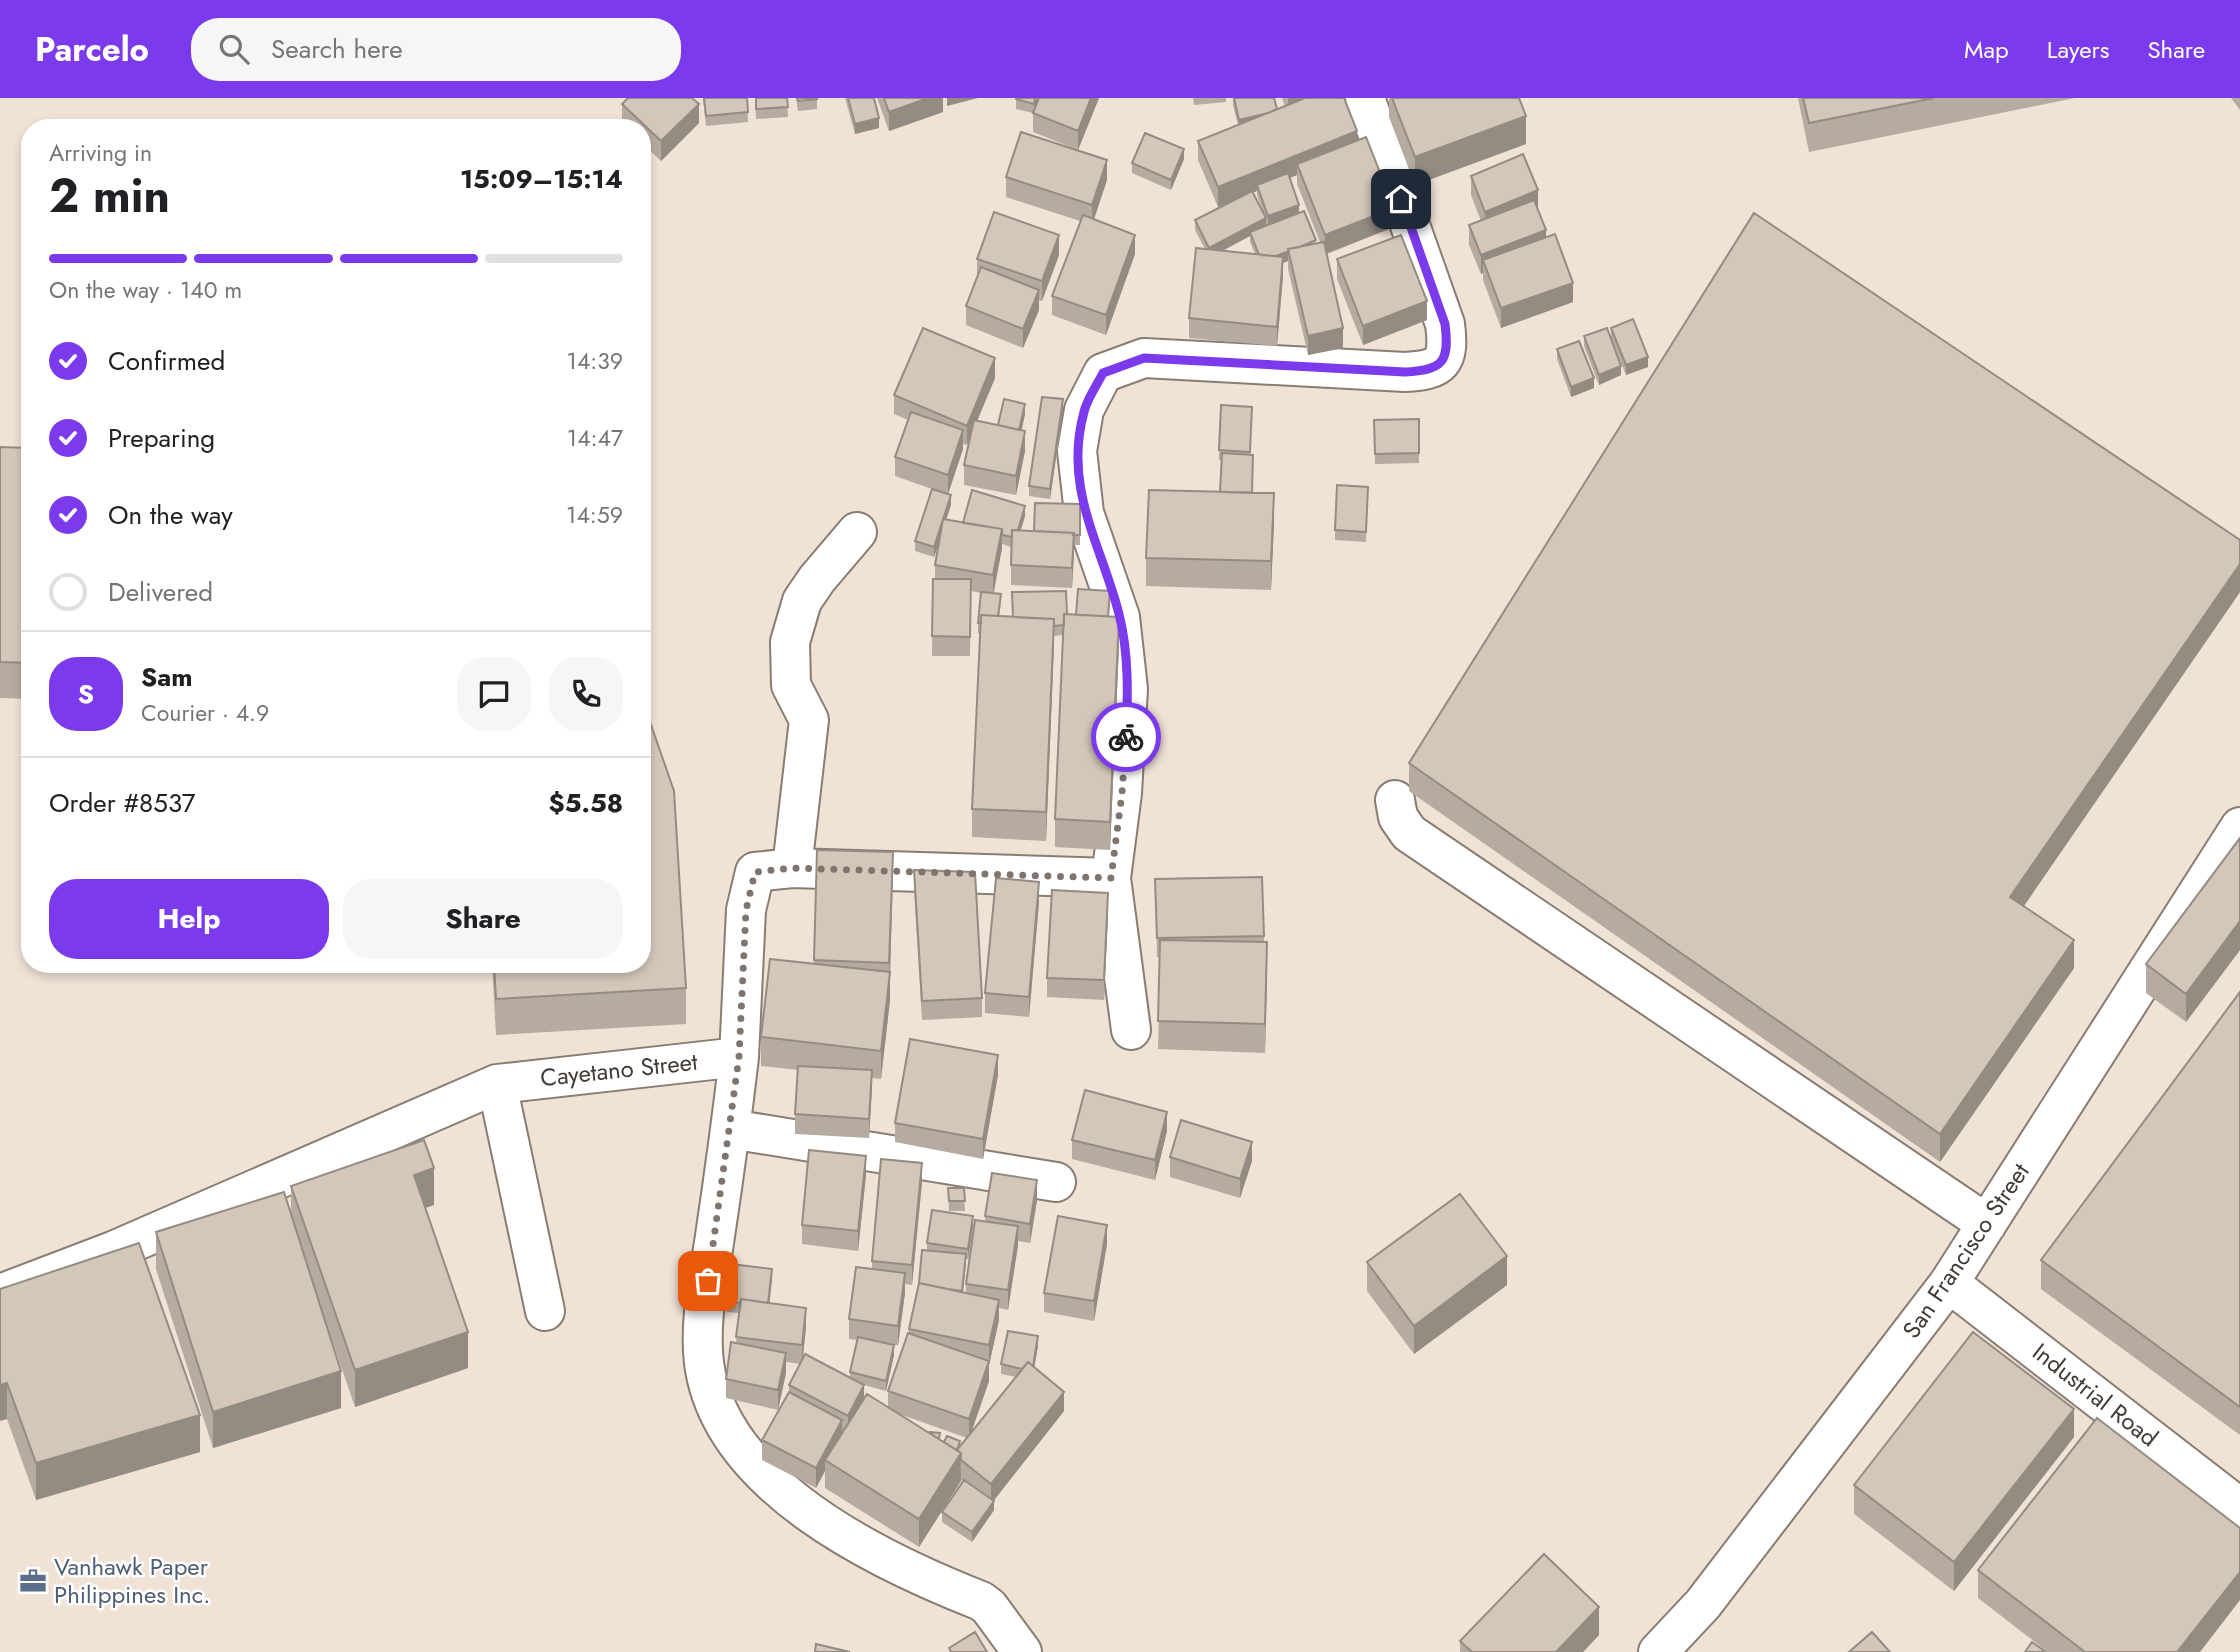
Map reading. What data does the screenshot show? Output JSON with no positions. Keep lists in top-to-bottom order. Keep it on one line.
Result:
{"streets":{"street":["Cayetano Street","San Francisco Street","Industrial Road"]},"crossings":[["San Francisco Street","Industrial Road"]],"places":{"office":["Vanhawk Paper Philippines Inc."]},"page":{"header":"Parcelo","search":"Search here","nav":["Map","Layers","Share"],"heading":["2 min","Arriving in","15:09–15:14"],"panel":["Sam","Courier · 4.9","Order #8537","$5.58"],"bar":"On the way · 140 m","list":[["Confirmed","14:39"],["Preparing","14:47"],["On the way","14:59"],"Delivered"],"round":"S","buttons":["Help","Share"]}}
